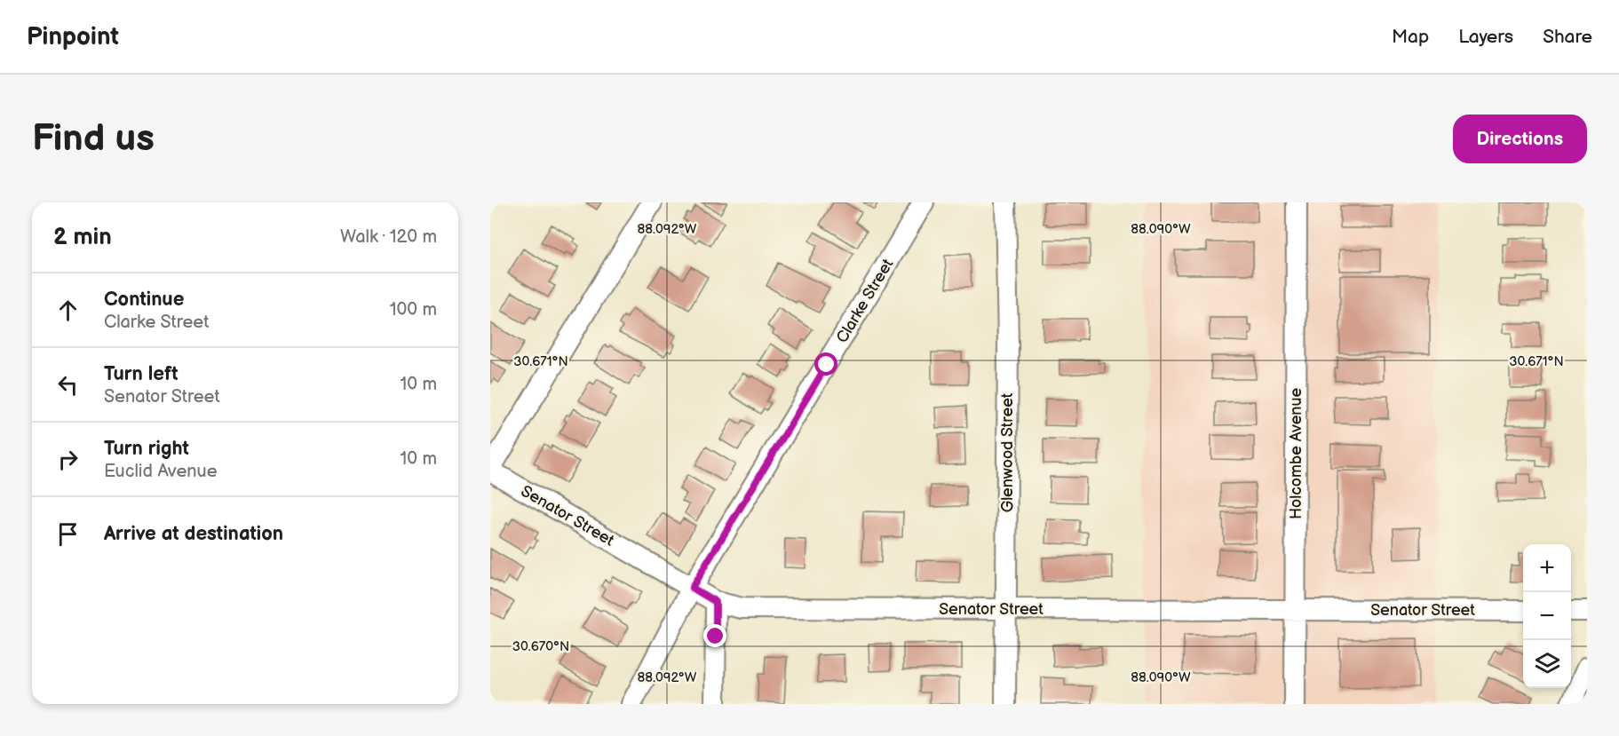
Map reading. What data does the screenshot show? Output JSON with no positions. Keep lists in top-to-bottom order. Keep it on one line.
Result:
{"streets":{"street":["Clarke Street","Glenwood Street","Holcombe Avenue","Senator Street"]},"crossings":[["Clarke Street","Senator Street"],["Glenwood Street","Senator Street"],["Holcombe Avenue","Senator Street"]],"page":{"header":"Pinpoint","nav":["Map","Layers","Share"],"buttons":"Directions","title":"Find us","heading":["2 min","Walk · 120 m"],"list":[["Continue","Clarke Street","100 m"],["Turn left","Senator Street","10 m"],["Turn right","Euclid Avenue","10 m"],"Arrive at destination"],"map_buttons":["+","−"]},"coordinates":["88.092°W","88.090°W","30.671°N","30.670°N"]}
